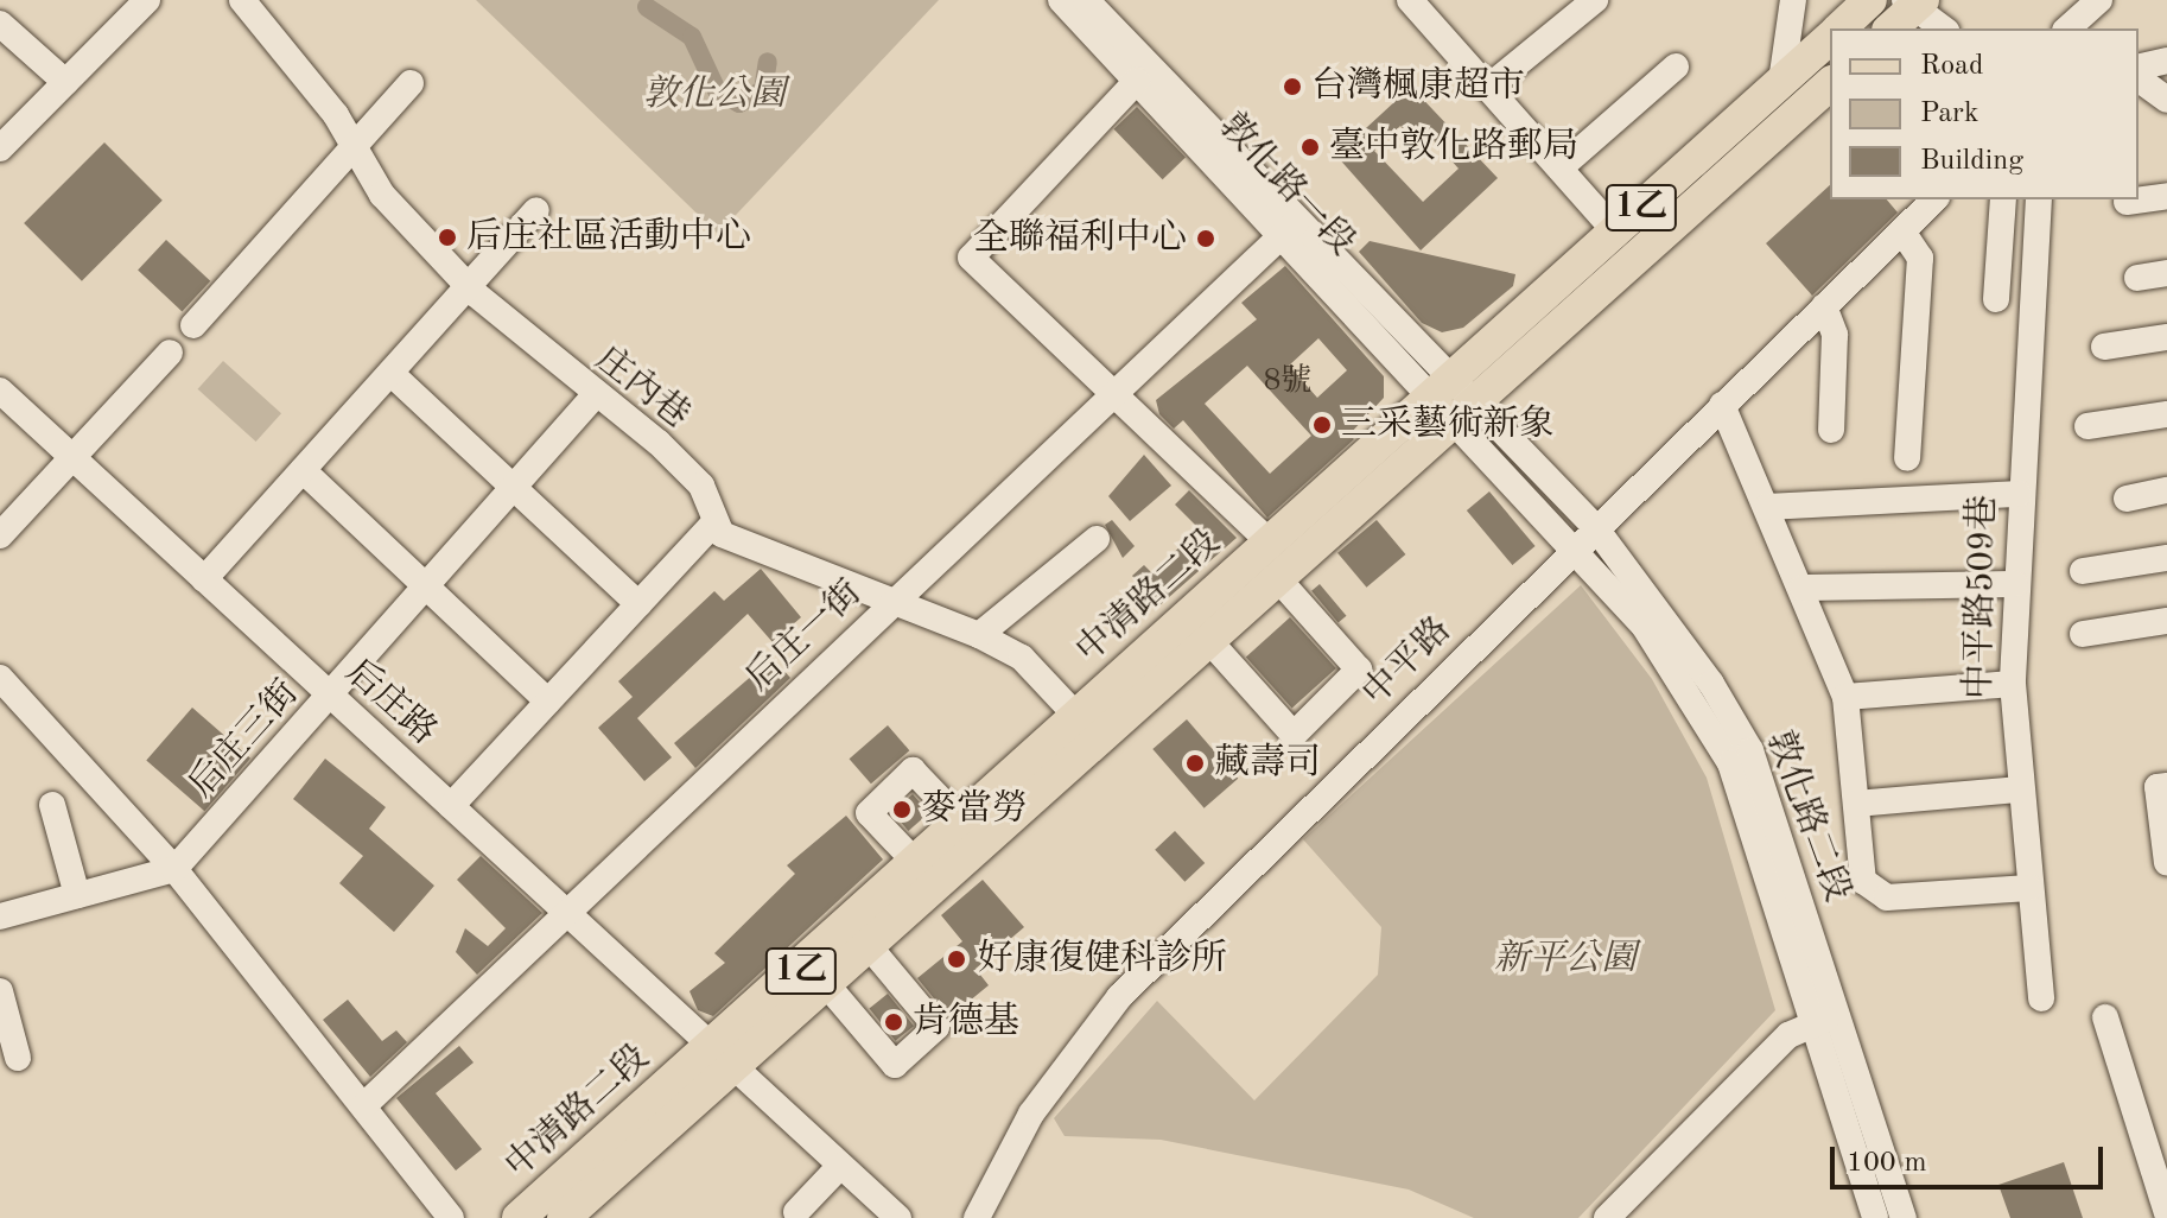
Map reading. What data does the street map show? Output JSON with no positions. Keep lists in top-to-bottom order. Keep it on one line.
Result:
{"streets":{"main road":["1乙","中清路二段"],"street":["敦化路一段","庄內巷","中平路509巷","后庄一街","中平路","后庄路","后庄三街","敦化路二段"]},"crossings":[["敦化路一段","中清路二段"],["敦化路一段","后庄一街"],["敦化路一段","敦化路二段"],["庄內巷","后庄三街"],["中清路二段","后庄路"],["中清路二段","敦化路二段"],["后庄一街","后庄路"],["中平路","敦化路二段"],["后庄路","后庄三街"]],"parks":["敦化公園","新平公園"],"places":["台灣楓康超市","臺中敦化路郵局","后庄社區活動中心","全聯福利中心","三采藝術新象","藏壽司","麥當勞","好康復健科診所","肯德基"],"house_numbers":["8號"],"legend":["Road","Park","Building"],"scale_bar":"100 m"}
